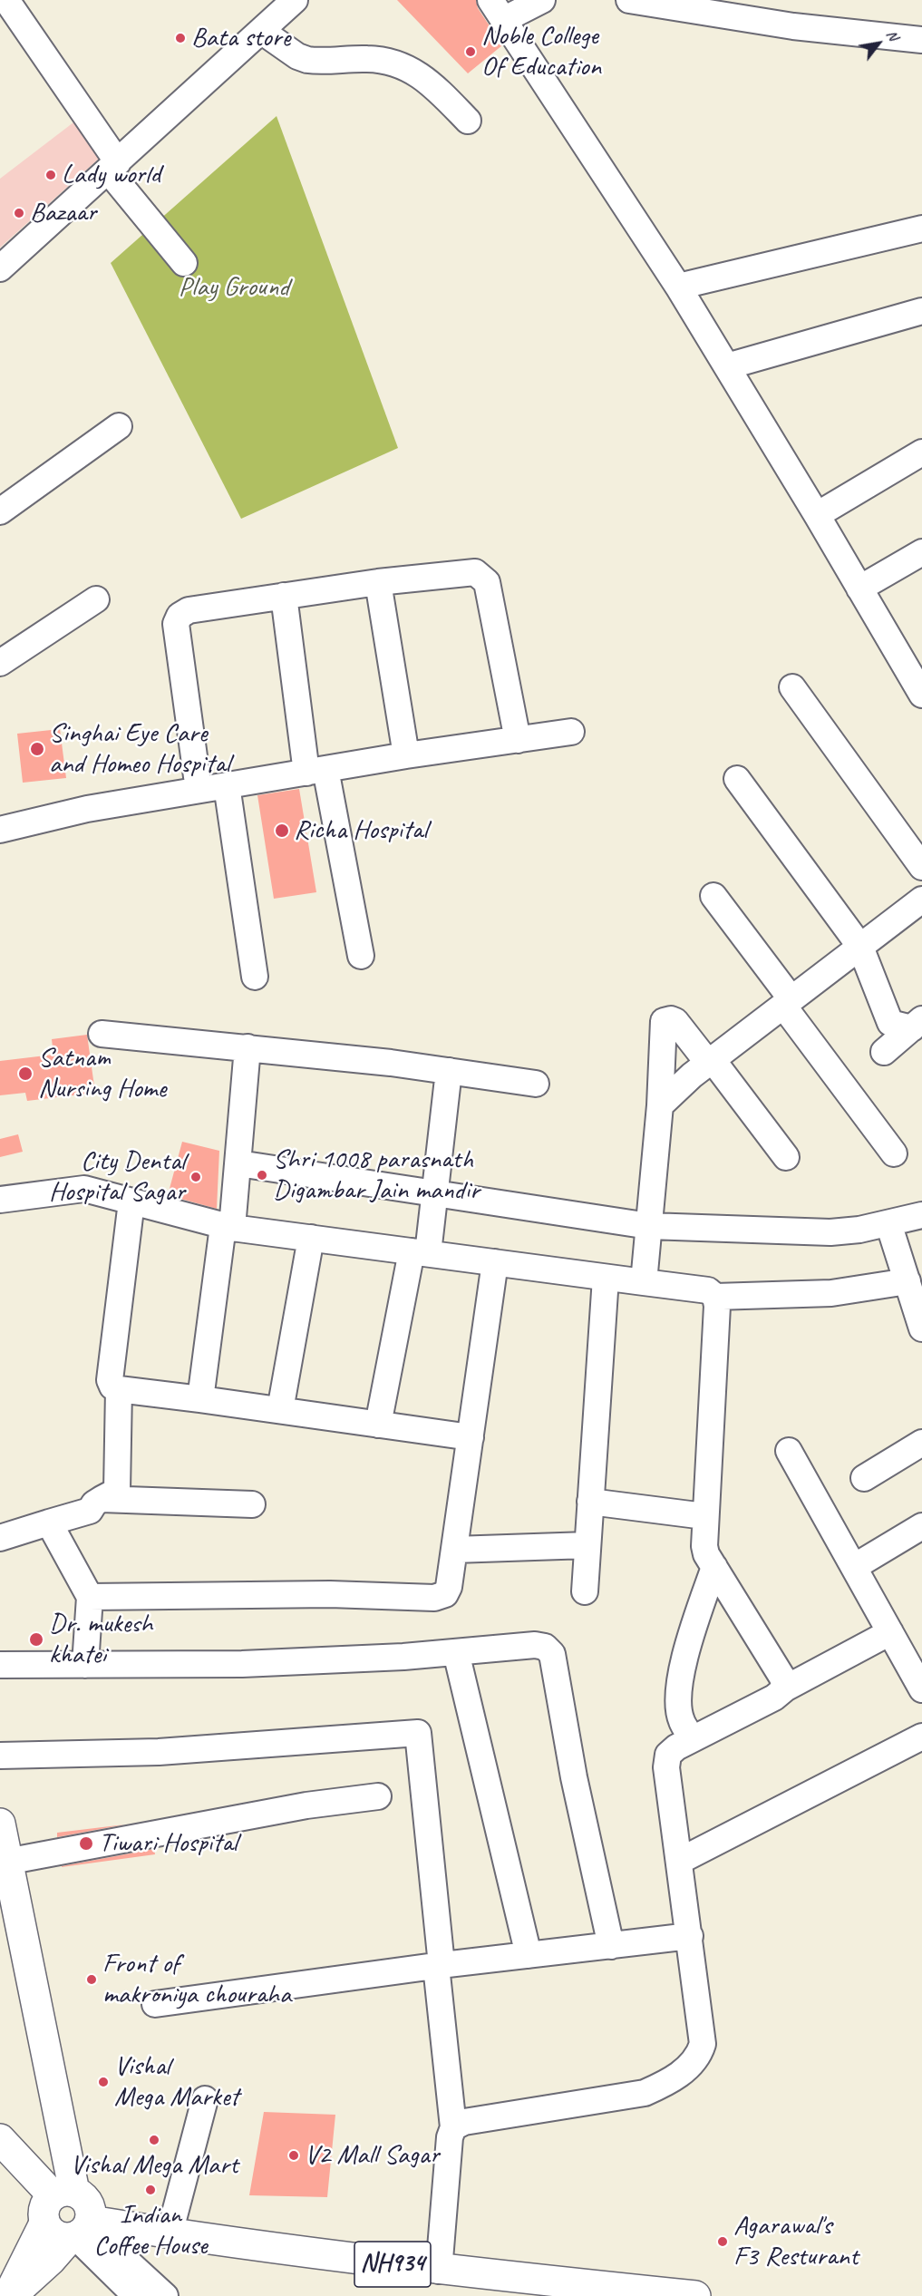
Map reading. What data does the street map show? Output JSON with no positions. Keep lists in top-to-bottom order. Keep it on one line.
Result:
{"streets":{"main road":["NH934"]},"parks":["Play Ground"],"places":["Bata store","Noble College Of Education","Lady world","Bazaar","Singhai Eye Care and Homeo Hospital","Richa Hospital","Satnam Nursing Home","Shri 1008 parasnath Digambar Jain mandir","City Dental Hospital Sagar","Dr. mukesh khatei","Tiwari Hospital","Front of makroniya chouraha","Vishal Mega Market","Vishal Mega Mart","V2 Mall Sagar","Indian Coffee House","Agarawal's F3 Resturant"],"north":"top right"}
